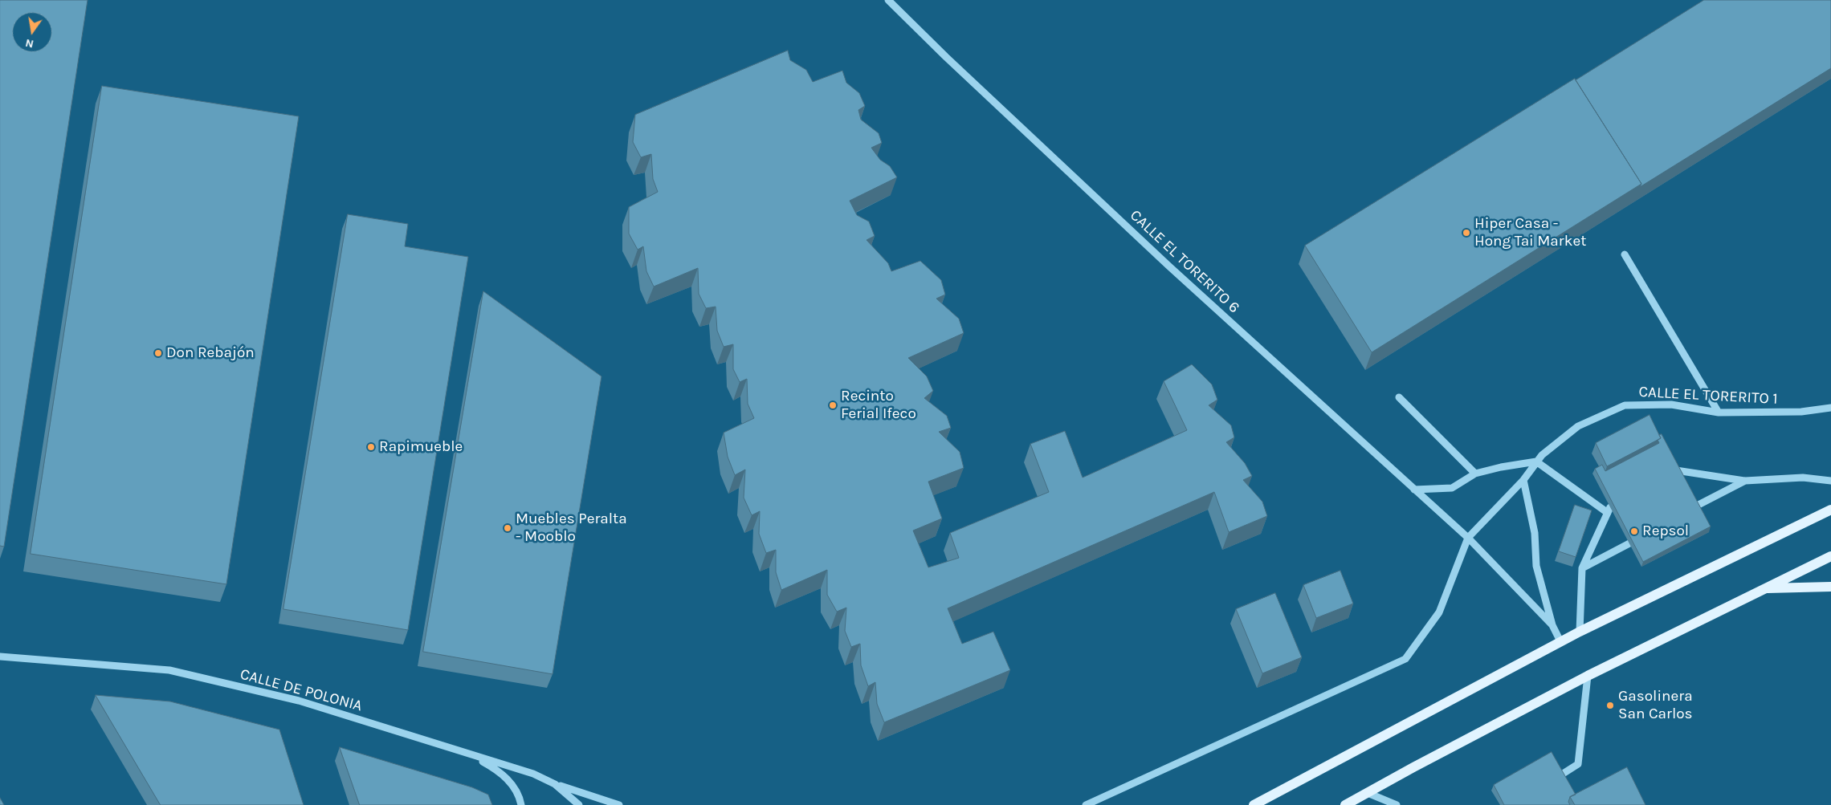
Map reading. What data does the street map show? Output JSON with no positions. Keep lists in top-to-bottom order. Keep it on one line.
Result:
{"streets":{"street":["CALLE EL TORERITO 6","CALLE EL TORERITO 1","CALLE DE POLONIA"]},"crossings":[["CALLE EL TORERITO 6","CALLE EL TORERITO 1"]],"places":["Hiper Casa - Hong Tai Market","Don Rebajón","Recinto Ferial Ifeco","Rapimueble","Muebles Peralta - Mooblo","Repsol","Gasolinera San Carlos"],"north":"bottom"}
